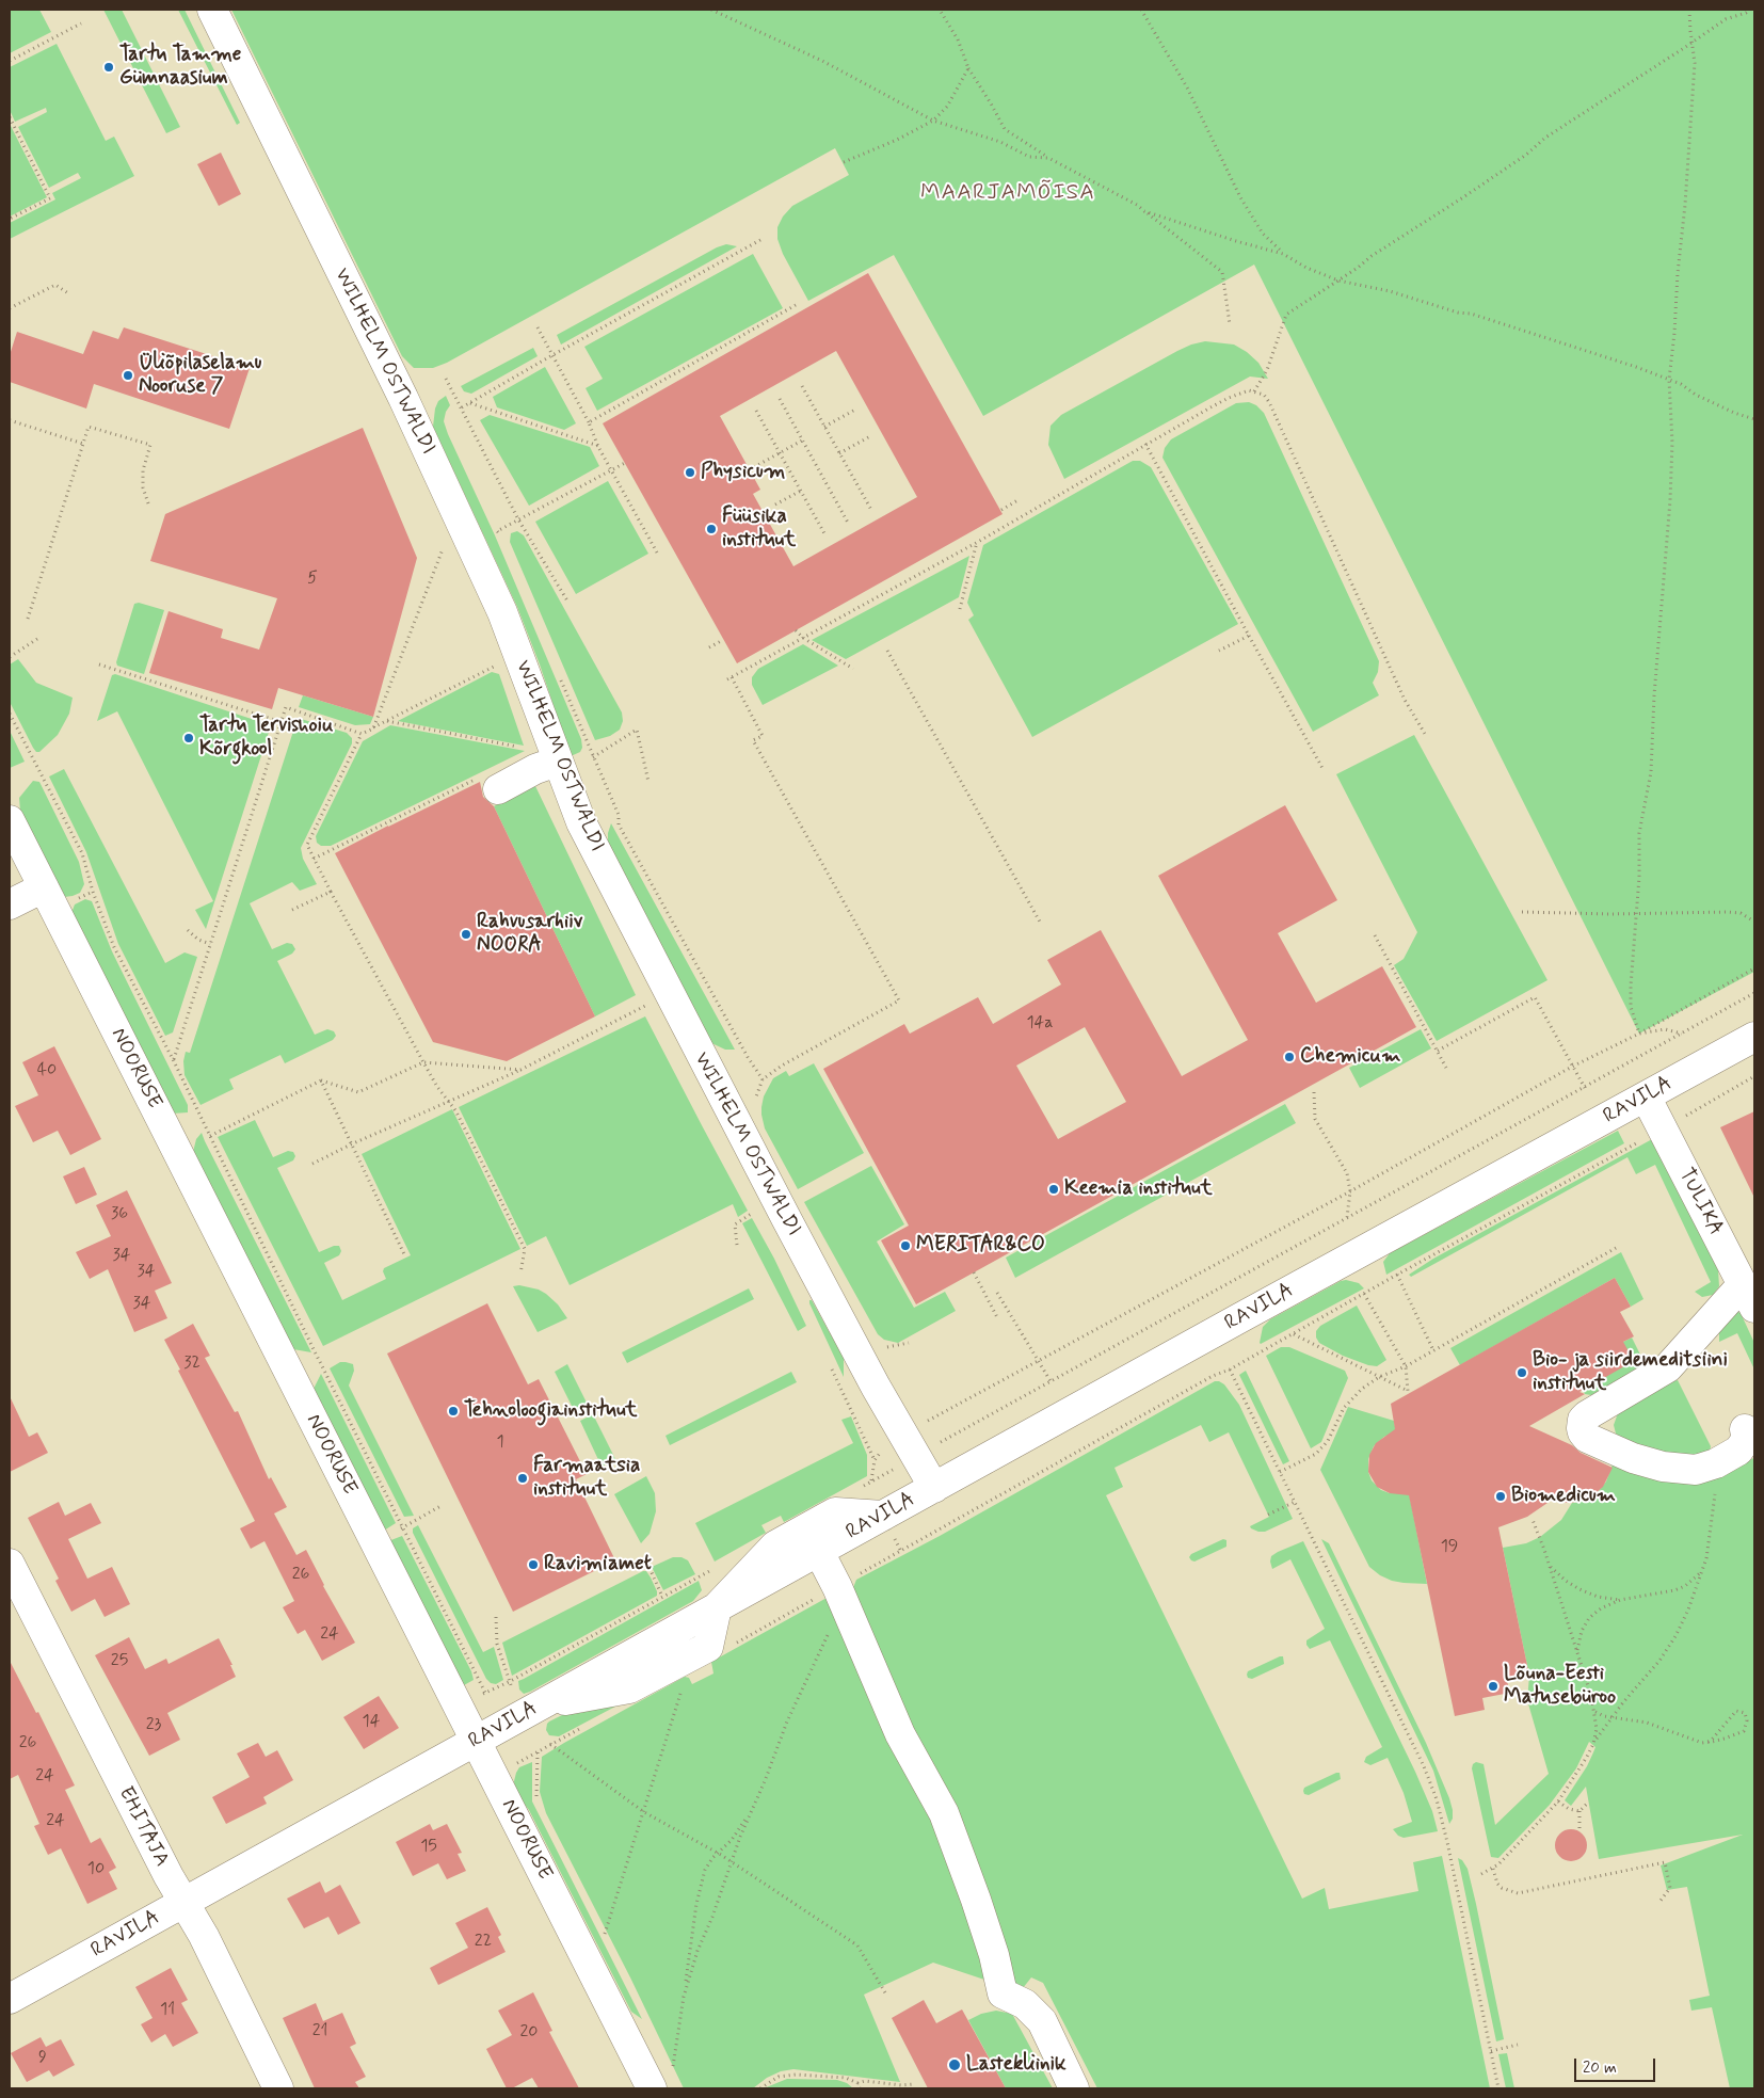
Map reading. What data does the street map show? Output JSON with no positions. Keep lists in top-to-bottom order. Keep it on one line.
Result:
{"streets":{"street":["WILHELM OSTWALDI","NOORUSE","RAVILA","TULIKA","EHITAJA"]},"crossings":[["WILHELM OSTWALDI","RAVILA"],["NOORUSE","RAVILA"],["RAVILA","TULIKA"],["RAVILA","EHITAJA"]],"districts":["MAARJAMÕISA"],"places":["Tartu Tamme Gümnaasium","Üliõpilaselamu Nooruse 7","Physicum","Füüsika instituut","Tartu Tervishoiu Kõrgkool","Rahvusarhiiv NOORA","Chemicum","Keemia instituut","MERITAR&CO","Bio- ja siirdemeditsiini instituut","Tehnoloogiainstituut","Farmaatsia instituut","Biomedicum","Ravimiamet","Lõuna-Eesti Matusebüroo","Lastekliinik"],"house_numbers":["5","14a","40","36","34","34","34","32","1","19","26","24","25","14","23","26","24","24","15","10","22","11","21","20","9"],"scale_bar":"20 m"}
